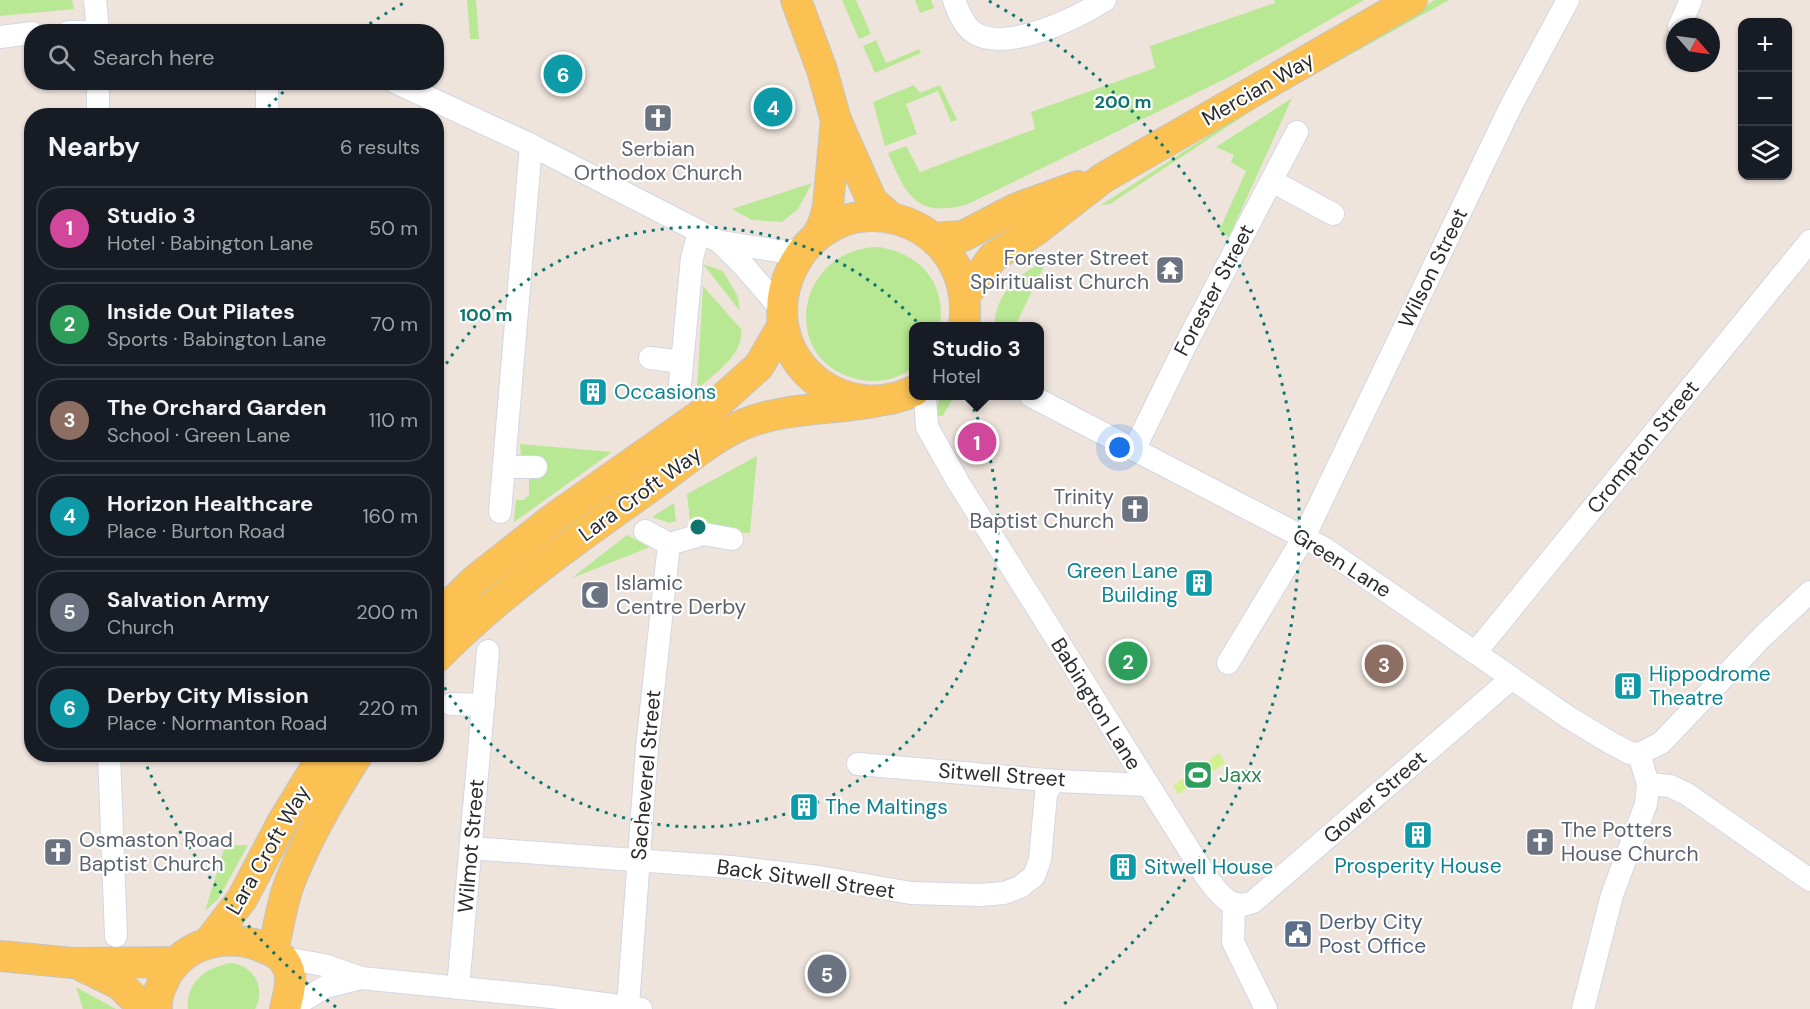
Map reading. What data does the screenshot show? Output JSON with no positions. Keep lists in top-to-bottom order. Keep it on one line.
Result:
{"streets":{"main road":["Mercian Way","Lara Croft Way"],"street":["Wilson Street","Forester Street","Crompton Street","Green Lane","Babington Lane","Sacheverel Street","Sitwell Street","Gower Street","Wilmot Street","Back Sitwell Street"]},"crossings":[["Wilson Street","Green Lane"],["Forester Street","Green Lane"],["Crompton Street","Green Lane"],["Green Lane","Gower Street"],["Babington Lane","Sitwell Street"],["Babington Lane","Gower Street"],["Sacheverel Street","Back Sitwell Street"],["Sitwell Street","Back Sitwell Street"],["Wilmot Street","Back Sitwell Street"]],"places":{"church":["Serbian Orthodox Church","Trinity Baptist Church","The Potters House Church","Osmaston Road Baptist Church"],"temple":["Forester Street Spiritualist Church"],"building":["Occasions","Green Lane Building","Hippodrome Theatre","The Maltings","Prosperity House","Sitwell House"],"mosque":["Islamic Centre Derby"],"sports":["Jaxx"],"public building":["Derby City Post Office"]},"north":"bottom right","page":{"map_buttons":["+","−"],"search":"Search here","pins":["6","4","1","2","3","5"],"heading":["Nearby","6 results"],"list":[{"mark":"1","name":"Studio 3","note":"Hotel · Babington Lane","value":"50 m"},{"mark":"2","name":"Inside Out Pilates","note":"Sports · Babington Lane","value":"70 m"},{"mark":"3","name":"The Orchard Garden","note":"School · Green Lane","value":"110 m"},{"mark":"4","name":"Horizon Healthcare","note":"Place · Burton Road","value":"160 m"},{"mark":"5","name":"Salvation Army","note":"Church","value":"200 m"},{"mark":"6","name":"Derby City Mission","note":"Place · Normanton Road","value":"220 m"}],"popup":["Studio 3","Hotel"]},"rings":["200 m","100 m"]}
